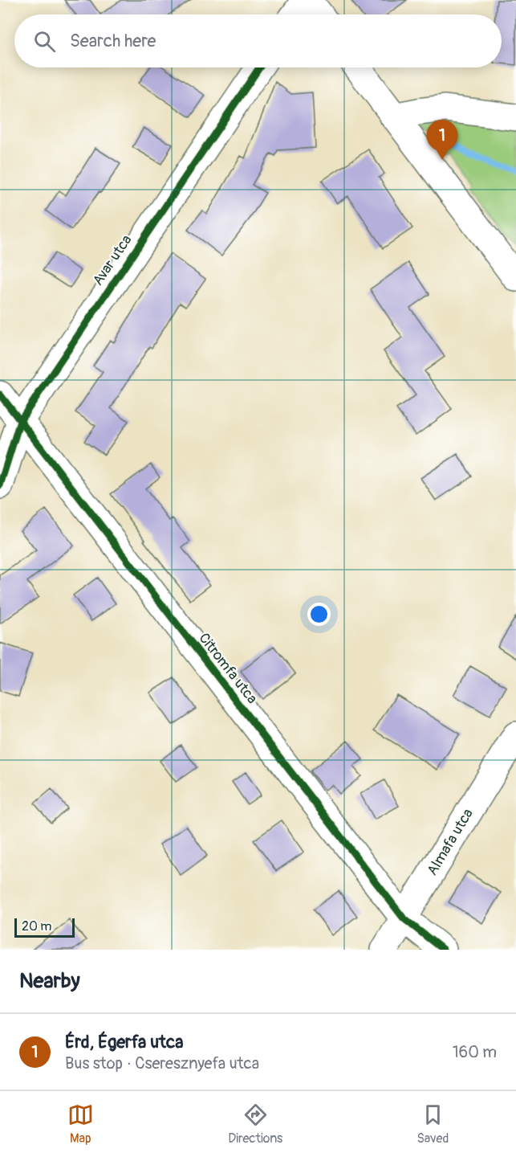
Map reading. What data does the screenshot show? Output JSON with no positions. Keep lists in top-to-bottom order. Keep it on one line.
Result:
{"streets":{"street":["Avar utca","Citromfa utca","Almafa utca"]},"crossings":[["Avar utca","Citromfa utca"],["Citromfa utca","Almafa utca"]],"scale_bar":"20 m","page":{"search":"Search here","pins":"1","scale":"20 m","heading":"Nearby","list":[{"mark":"1","name":"Érd, Égerfa utca","note":"Bus stop · Cseresznyefa utca","value":"160 m"}],"nav":["Map","Directions","Saved"]}}
